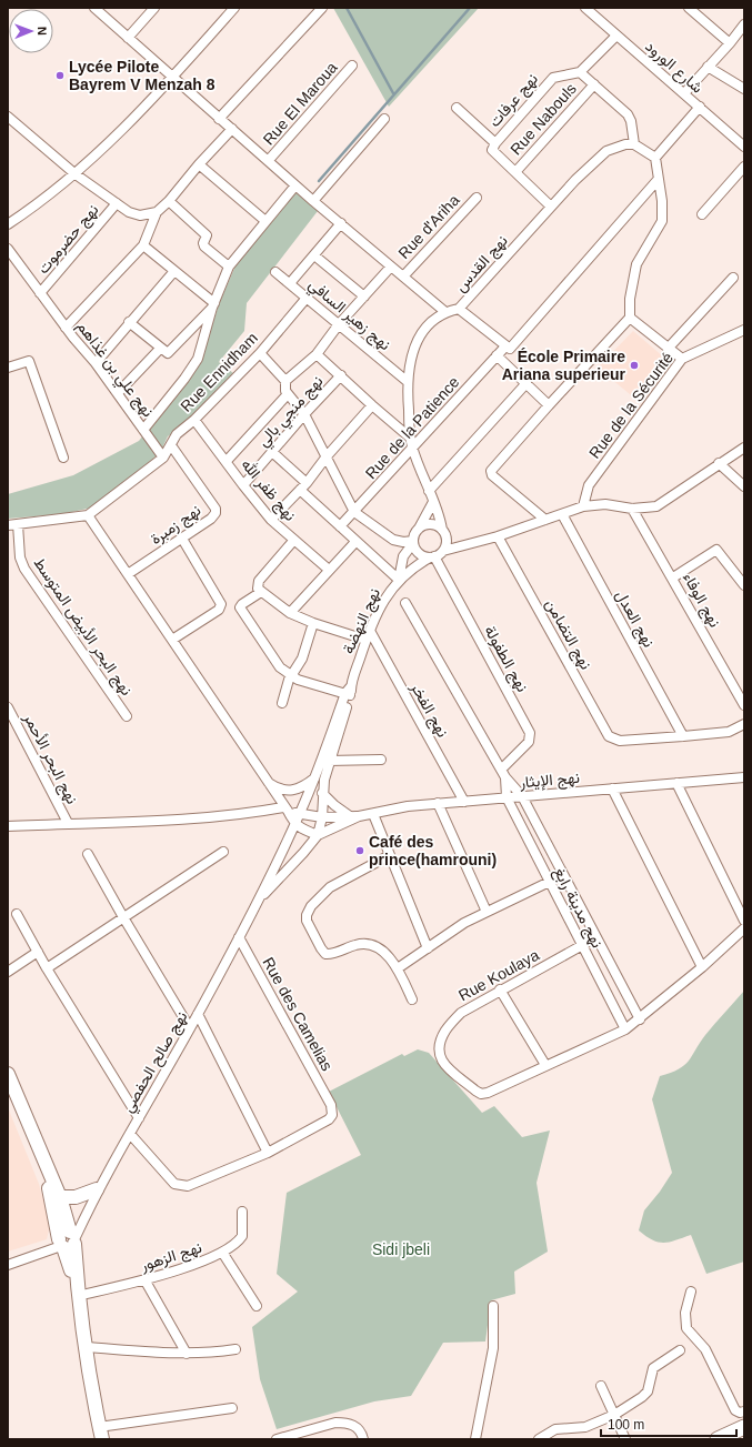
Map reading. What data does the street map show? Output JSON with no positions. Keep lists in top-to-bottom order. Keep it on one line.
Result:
{"streets":{"street":["شارع الورود","نهج عرفات","Rue El Maroua","Rue Nabouls","Rue d'Ariha","نهج حضرموت","نهج القدس","نهج زهير السافي","نهج علي بن غذاهم","Rue Ennidham","Rue de la Sécurité","نهج منجي بالي","Rue de la Patience","نهج ظفر الله","نهج زمبرة","نهج الوفاء","نهج العدل","نهج النهضة","نهج البحر الأبيض المتوسط","نهج التضامن","نهج الطفولة","نهج الفخر","نهج البحر الأحمر","نهج الإيثار","نهج مدينة رابغ","Rue Koulaya","Rue des Camelias","نهج صالح الحفصي","نهج الزهور"]},"crossings":[["نهج حضرموت","نهج علي بن غذاهم"],["نهج القدس","نهج زهير السافي"],["نهج القدس","Rue de la Patience"],["نهج القدس","نهج النهضة"],["نهج القدس","نهج الطفولة"],["نهج زهير السافي","Rue Ennidham"],["Rue Ennidham","نهج ظفر الله"],["Rue Ennidham","نهج زمبرة"],["نهج منجي بالي","نهج ظفر الله"],["نهج العدل","نهج التضامن"],["نهج النهضة","نهج الطفولة"],["نهج النهضة","نهج الفخر"],["نهج النهضة","نهج صالح الحفصي"],["نهج الفخر","نهج الإيثار"],["نهج الإيثار","نهج مدينة رابغ"],["نهج مدينة رابغ","Rue Koulaya"],["Rue des Camelias","نهج صالح الحفصي"]],"parks":["Sidi jbeli"],"places":["Lycée Pilote Bayrem V Menzah 8","École Primaire Ariana superieur","Café des prince(hamrouni)"],"scale_bar":"100 m","north":"right"}
